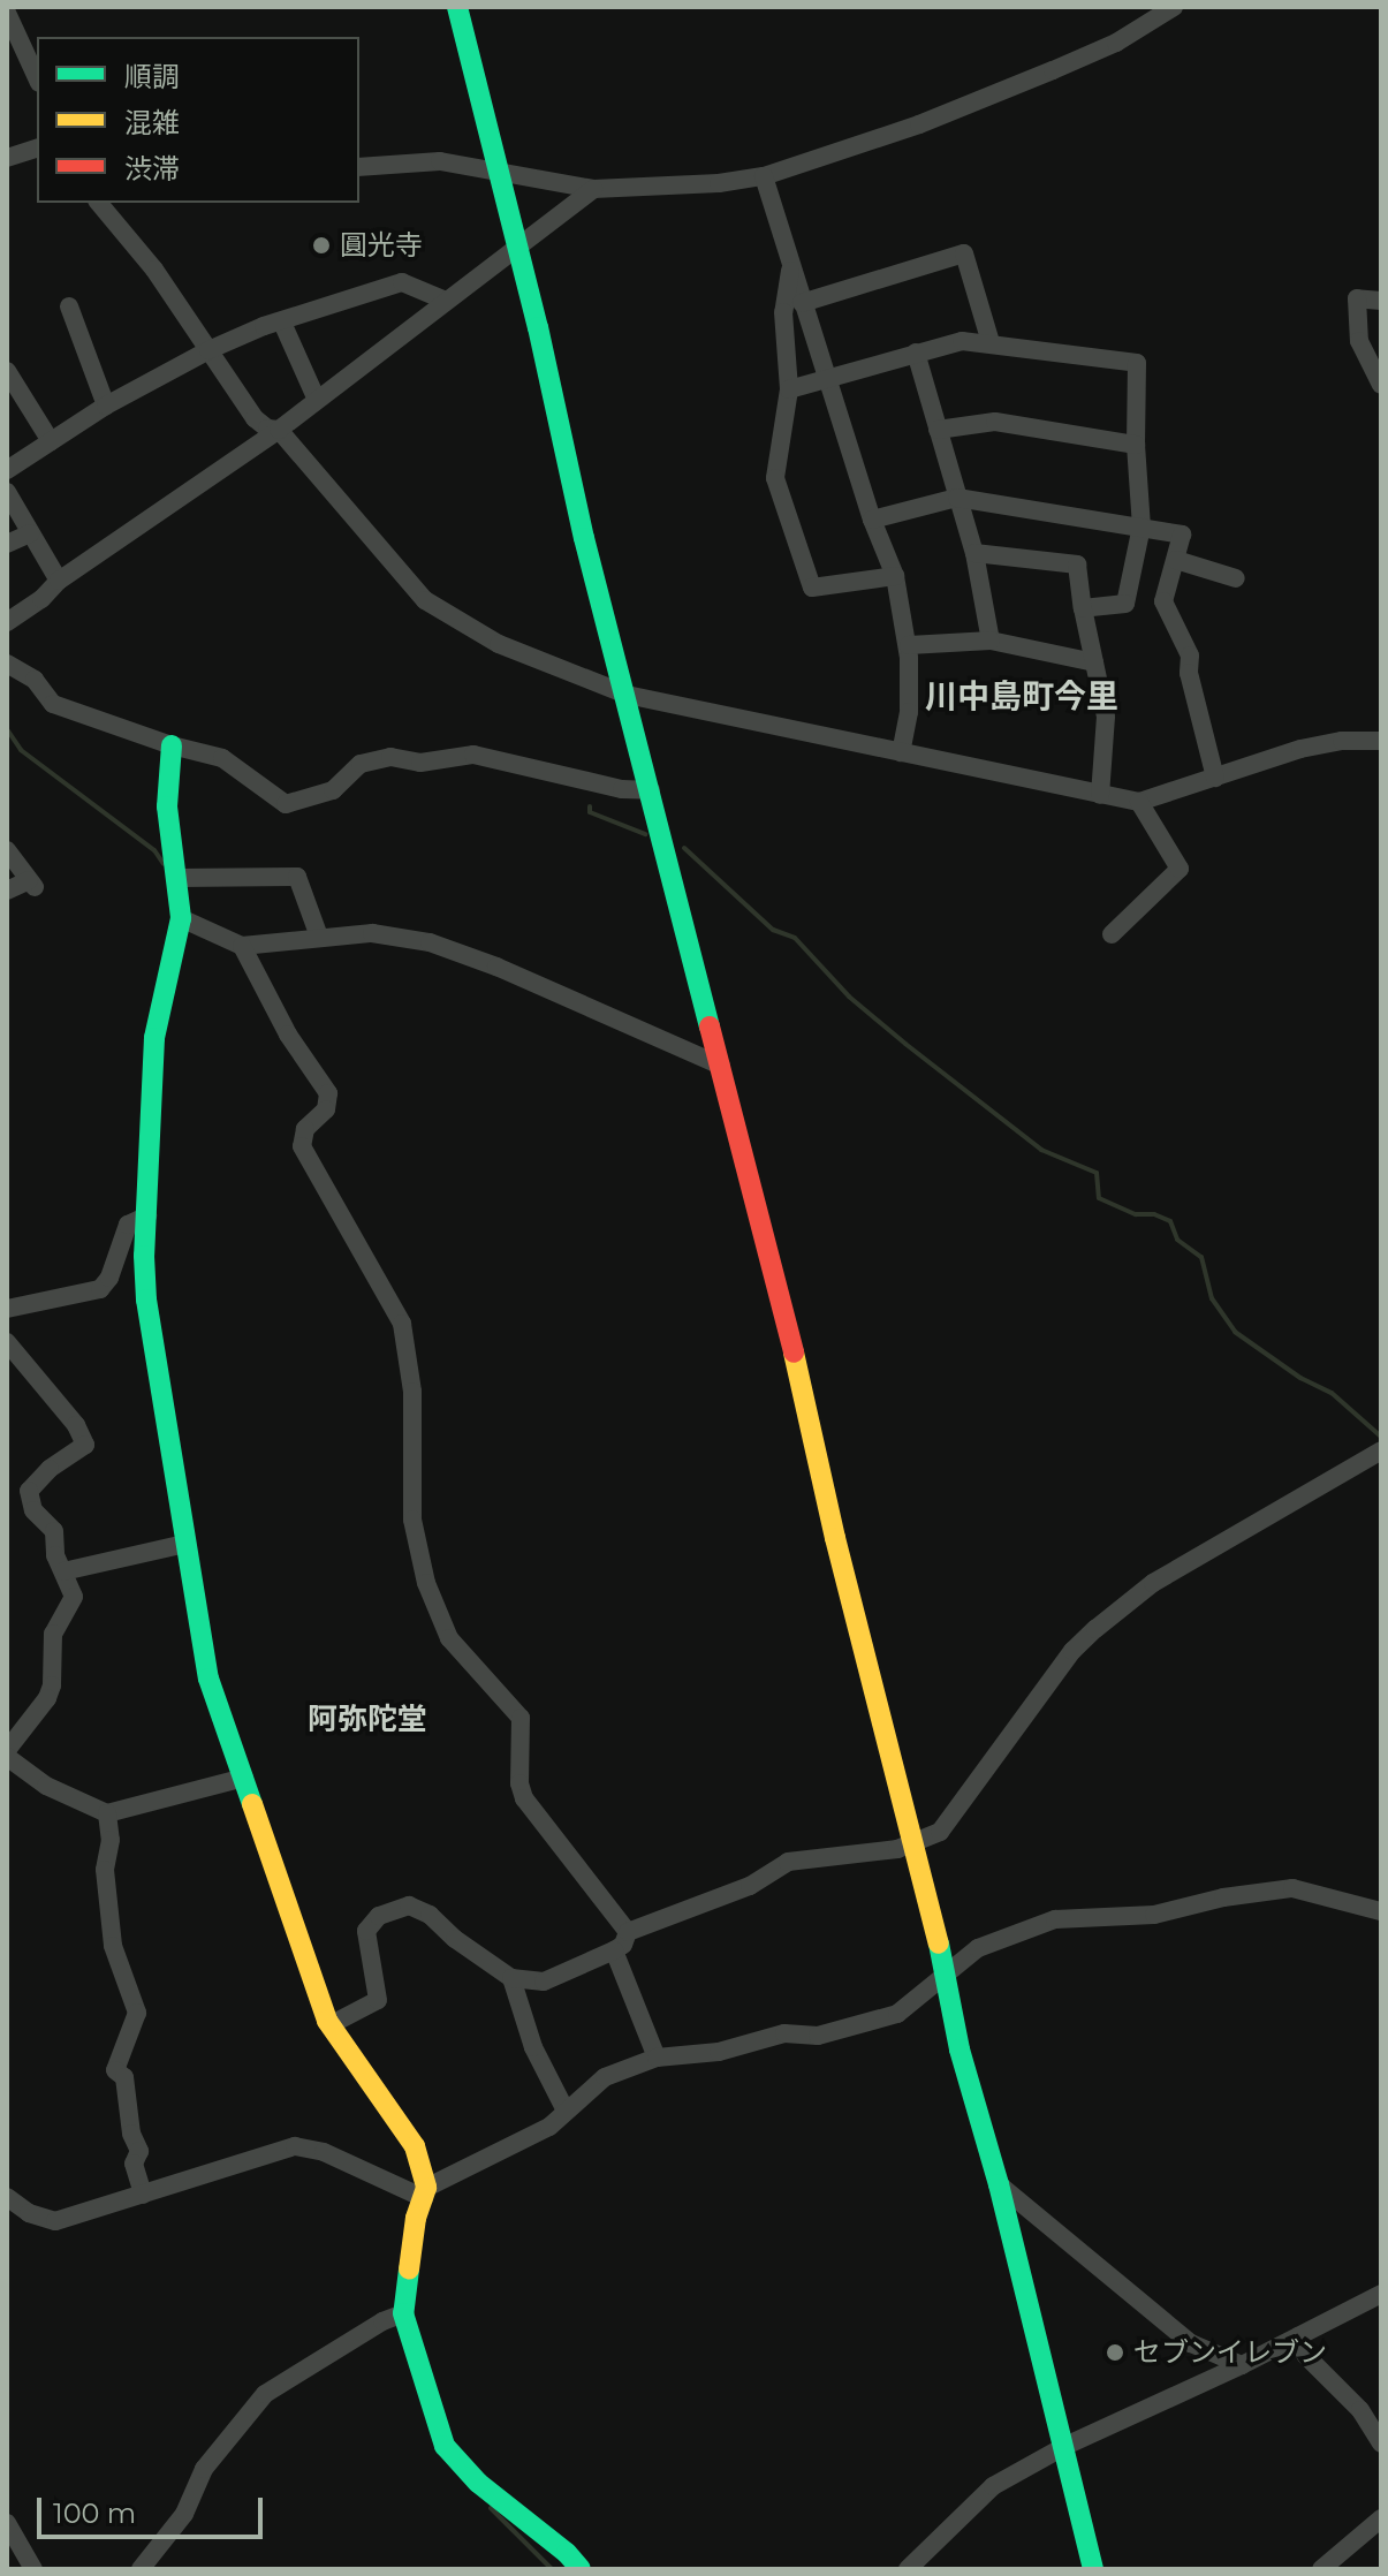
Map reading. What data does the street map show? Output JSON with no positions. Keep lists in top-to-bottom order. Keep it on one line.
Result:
{"districts":["川中島町今里","阿弥陀堂"],"places":["圓光寺","セブンイレブン"],"legend":["順調","混雑","渋滞"],"scale_bar":"100 m"}
